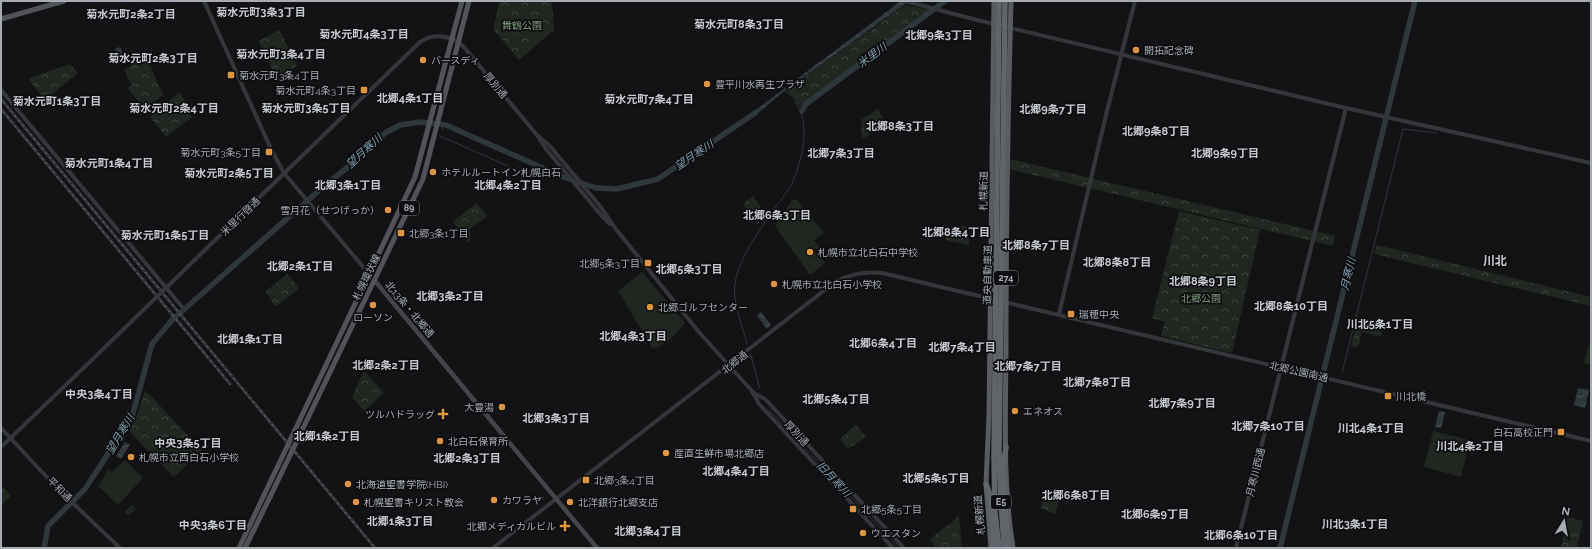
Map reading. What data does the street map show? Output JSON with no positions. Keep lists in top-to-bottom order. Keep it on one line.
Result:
{"streets":{"highway":["札幌新道","道央自動車道","274","E5"],"main road":["89","札幌環状線","北13条・北郷通"],"street":["厚別通","米里行啓通","北郷通","北郷公園南通","月寒川西通","平和通"]},"crossings":[["厚別通","米里行啓通"],["厚別通","札幌環状線"],["厚別通","北郷通"],["札幌新道","北郷通"],["米里行啓通","札幌環状線"],["米里行啓通","北13条・北郷通"],["米里行啓通","平和通"],["札幌環状線","北13条・北郷通"],["274","北郷通"],["274","北郷公園南通"],["北13条・北郷通","北郷通"],["北郷通","北郷公園南通"],["北郷公園南通","月寒川西通"]],"districts":["菊水元町3条3丁目","菊水元町2条2丁目","菊水元町8条3丁目","菊水元町4条3丁目","北郷9条3丁目","菊水元町3条4丁目","菊水元町2条3丁目","北郷4条1丁目","菊水元町7条4丁目","菊水元町1条3丁目","菊水元町2条4丁目","菊水元町3条5丁目","北郷9条7丁目","北郷8条3丁目","北郷9条8丁目","北郷7条3丁目","北郷9条9丁目","菊水元町1条4丁目","菊水元町2条5丁目","北郷3条1丁目","北郷4条2丁目","北郷6条3丁目","北郷8条4丁目","菊水元町1条5丁目","北郷8条7丁目","川北","北郷8条8丁目","北郷2条1丁目","北郷5条3丁目","北郷8条9丁目","北郷3条2丁目","北郷8条10丁目","川北5条1丁目","北郷4条3丁目","北郷1条1丁目","北郷6条4丁目","北郷7条4丁目","北郷2条2丁目","北郷7条7丁目","北郷7条8丁目","中央3条4丁目","北郷5条4丁目","北郷7条9丁目","北郷3条3丁目","北郷7条10丁目","川北4条1丁目","北郷1条2丁目","中央3条5丁目","川北4条2丁目","北郷2条3丁目","北郷4条4丁目","北郷5条5丁目","北郷6条8丁目","北郷6条9丁目","北郷1条3丁目","川北3条1丁目","中央3条6丁目","北郷3条4丁目","北郷6条10丁目"],"water":["米里川","望月寒川","月寒川","旧月寒川"],"parks":["舞鶴公園","北郷公園"],"places":{"other":["開拓記念碑","バースディ","豊平川水再生プラザ","ホテルルートイン札幌白石","雪月花（せつげっか）","札幌市立北白石中学校","札幌市立北白石小学校","ローソン","北郷ゴルフセンター","大豊湯","エネオス","北白石保育所","産直生鮮市場北郷店","札幌市立西白石小学校","北海道聖書学院(HBI)","カワラヤ","札幌聖書キリスト教会","北洋銀行北郷支店","ウエスタン"],"transit":["菊水元町3条4丁目","菊水元町4条3丁目","菊水元町3条5丁目","北郷3条1丁目","北郷5条3丁目","瑞穂中央","川北橋","白石高校正門","北郷3条4丁目","北郷5条5丁目"],"health":["ツルハドラッグ","北郷メディカルビル"]},"north":"top"}
